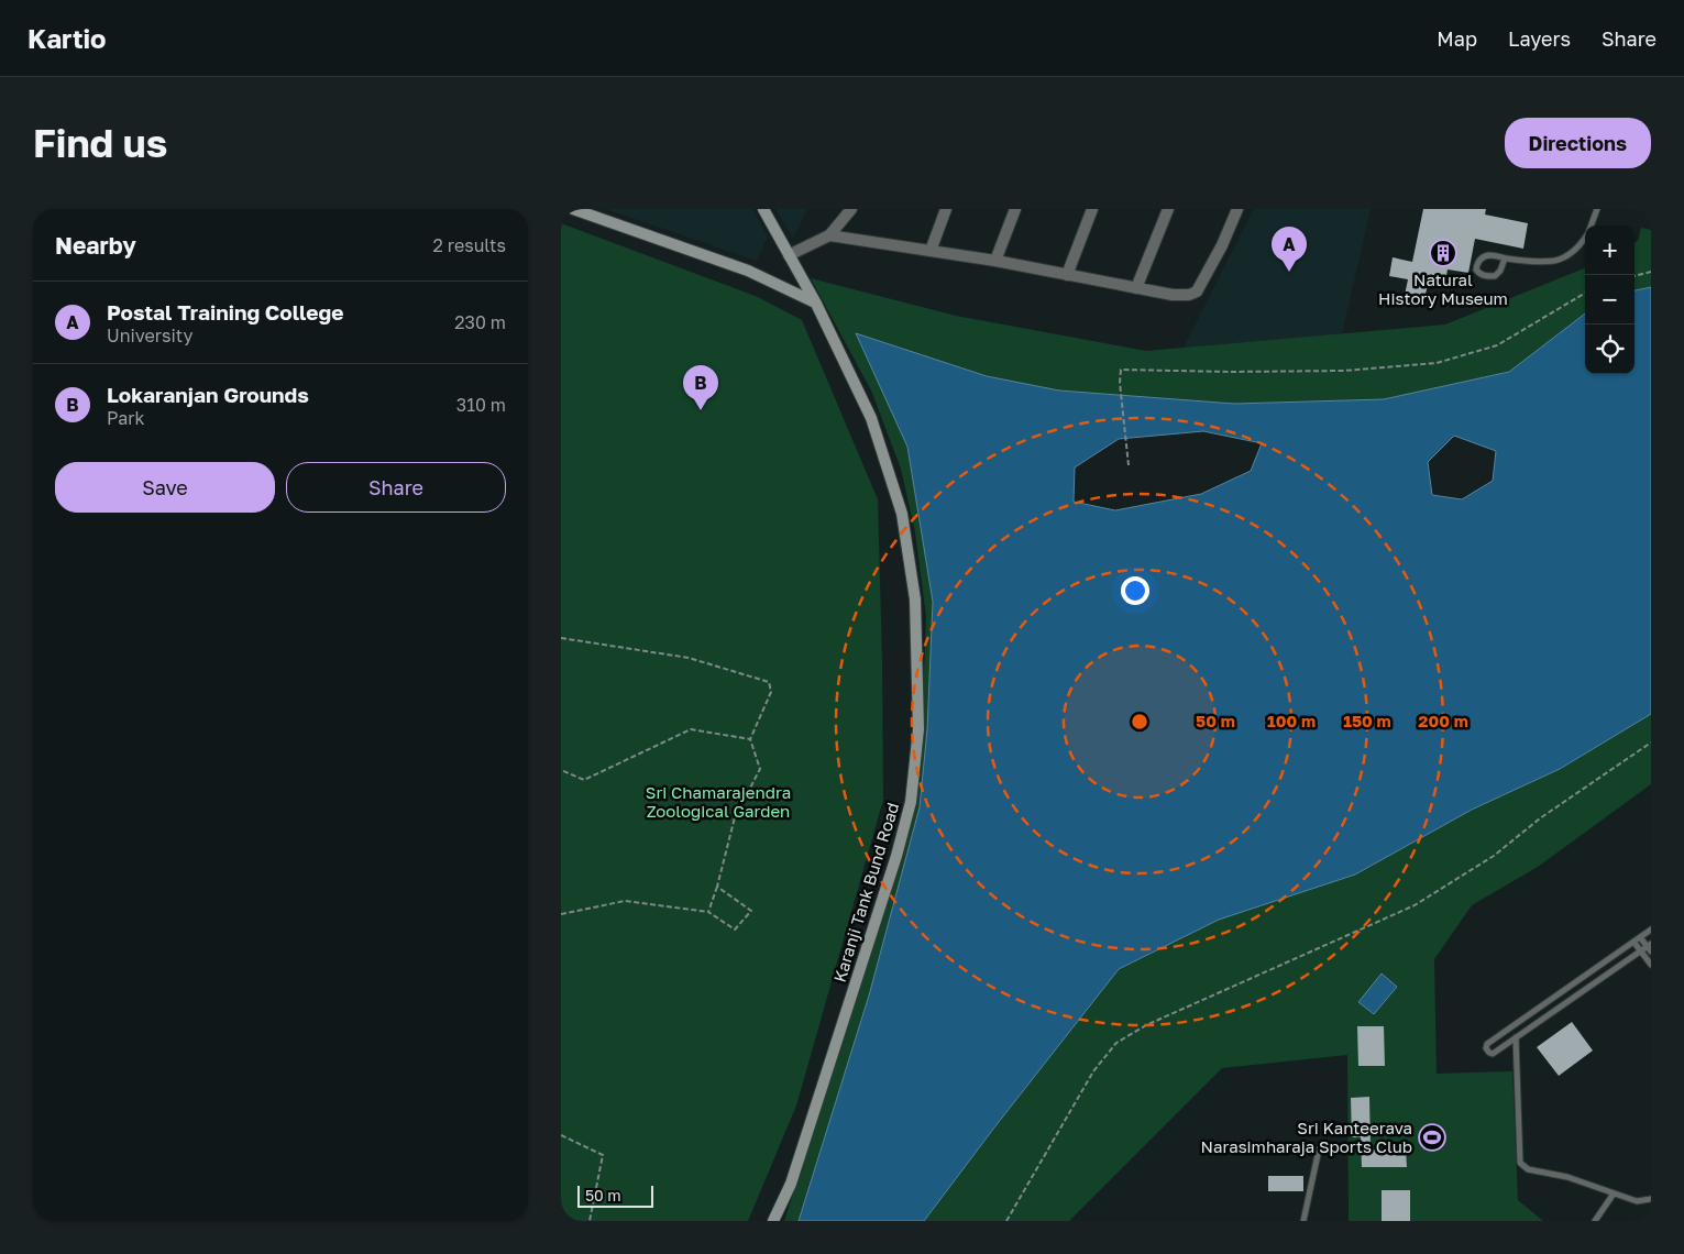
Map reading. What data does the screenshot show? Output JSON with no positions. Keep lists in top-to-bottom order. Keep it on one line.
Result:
{"streets":{"street":["Karanji Tank Bund Road"]},"parks":["Sri Chamarajendra Zoological Garden"],"places":{"building":["Natural History Museum"],"sports":["Sri Kanteerava Narasimharaja Sports Club"]},"scale_bar":"50 m","page":{"header":"Kartio","nav":["Map","Layers","Share"],"buttons":["Directions",["Save","Share"]],"title":"Find us","heading":["Nearby","2 results"],"map_buttons":["+","−"],"pins":["A","B"],"list":[{"mark":"A","name":"Postal Training College","note":"University","value":"230 m"},{"mark":"B","name":"Lokaranjan Grounds","note":"Park","value":"310 m"}],"scale":"50 m"},"rings":["50 m","100 m","150 m","200 m"]}
